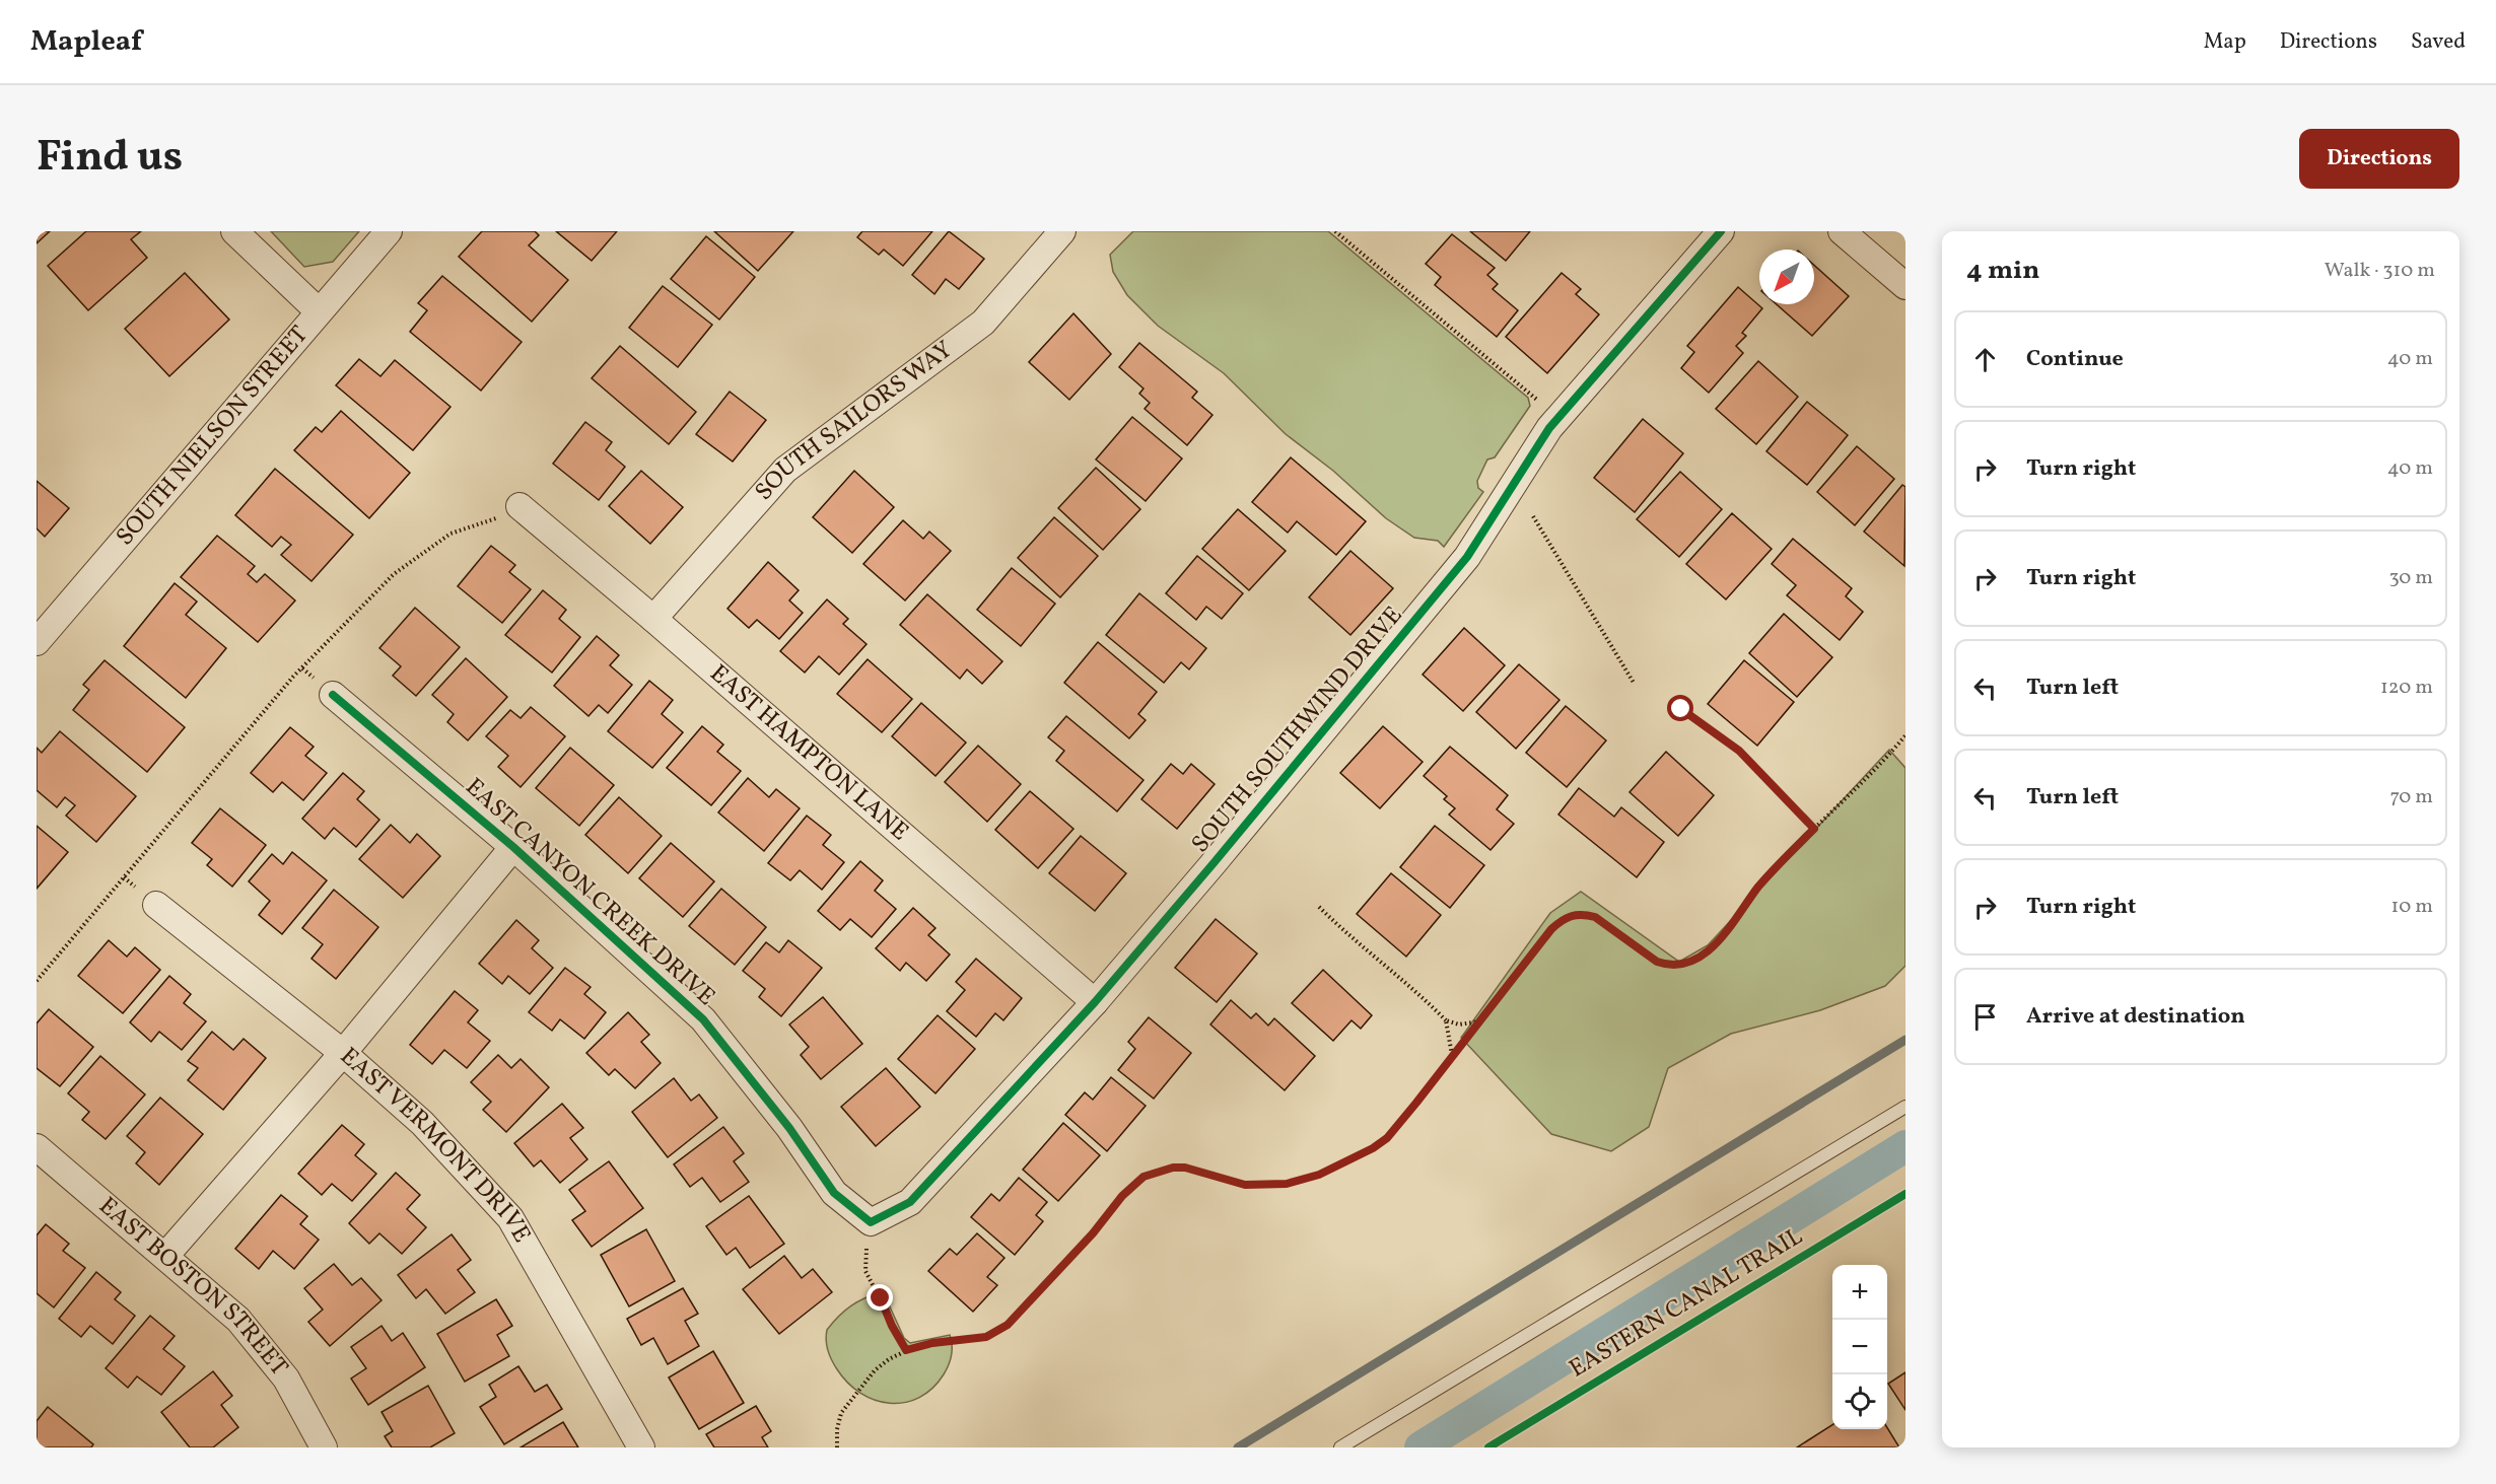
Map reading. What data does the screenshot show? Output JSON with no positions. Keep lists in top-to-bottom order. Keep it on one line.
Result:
{"streets":{"street":["SOUTH SAILORS WAY","SOUTH NIELSON STREET","SOUTH SOUTHWIND DRIVE","EAST HAMPTON LANE","EAST CANYON CREEK DRIVE","EAST VERMONT DRIVE","EAST BOSTON STREET"],"cycle path":["EASTERN CANAL TRAIL"]},"crossings":[["SOUTH SAILORS WAY","EAST HAMPTON LANE"],["SOUTH SOUTHWIND DRIVE","EAST HAMPTON LANE"],["SOUTH SOUTHWIND DRIVE","EAST CANYON CREEK DRIVE"]],"north":"bottom left","page":{"header":"Mapleaf","nav":["Map","Directions","Saved"],"title":"Find us","buttons":"Directions","heading":["4 min","Walk · 310 m"],"list":[["Continue","40 m"],["Turn right","40 m"],["Turn right","30 m"],["Turn left","120 m"],["Turn left","70 m"],["Turn right","10 m"],"Arrive at destination"],"map_buttons":["+","−"]}}
